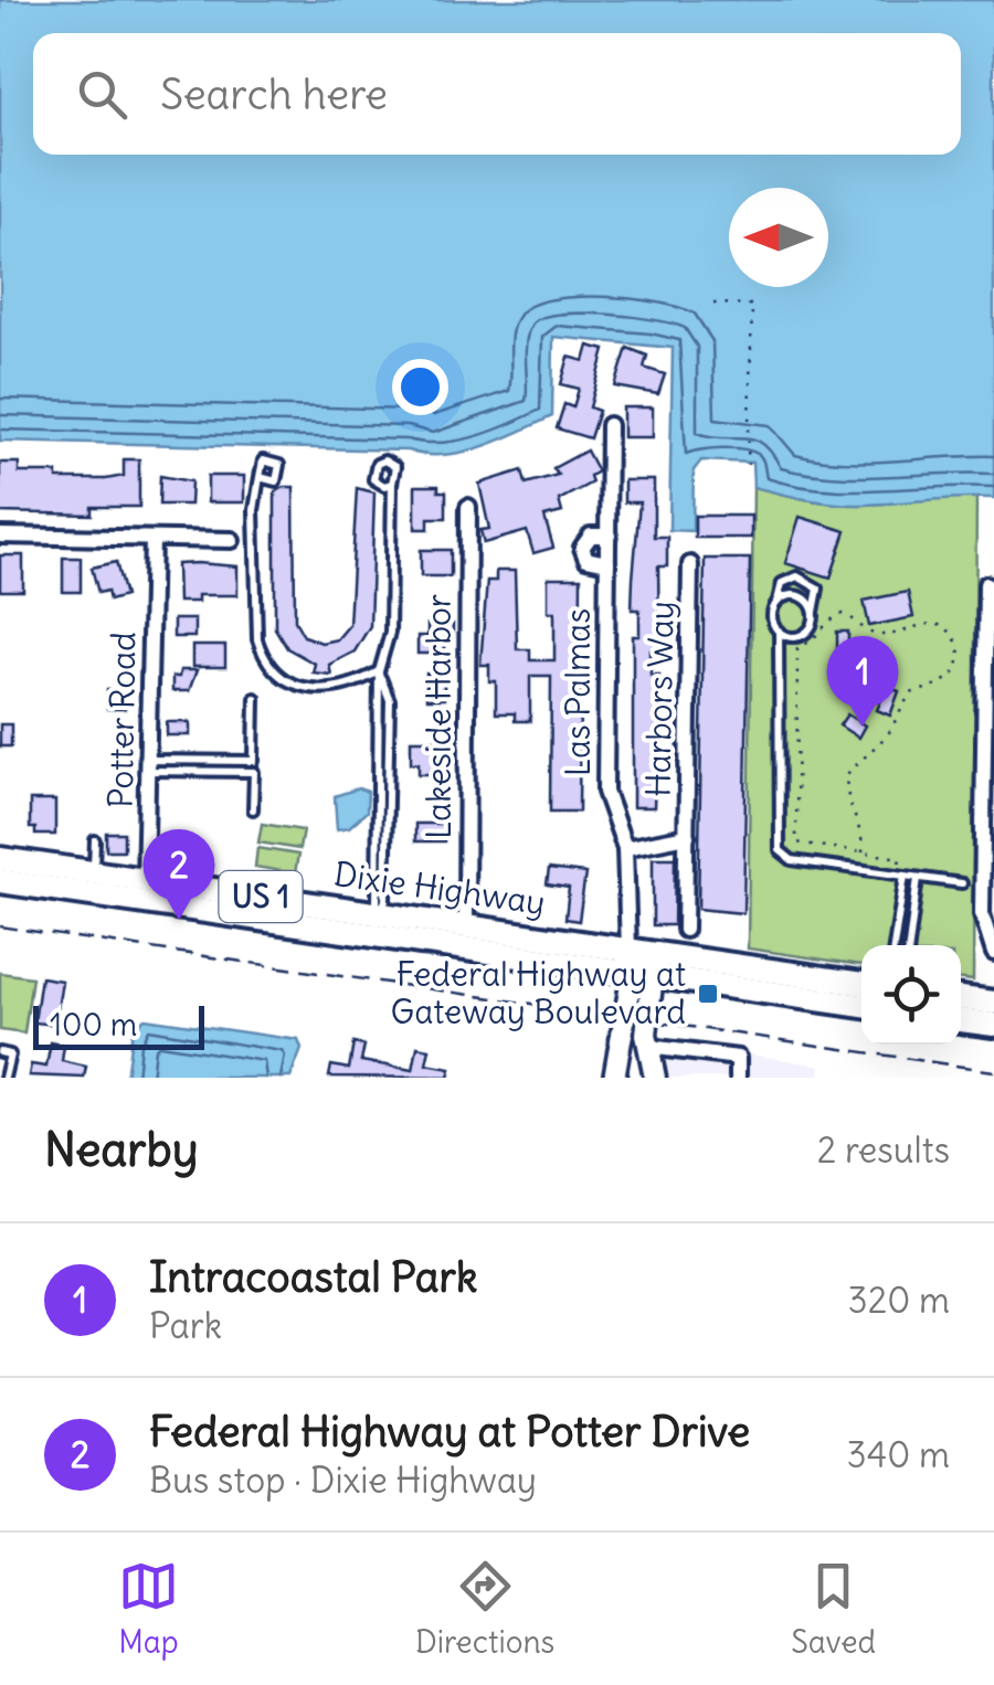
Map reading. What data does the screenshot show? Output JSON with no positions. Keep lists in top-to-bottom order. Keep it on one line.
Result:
{"streets":{"main road":["Dixie Highway","US 1"],"street":["Las Palmas","Harbors Way","Lakeside Harbor","Potter Road"]},"crossings":[["Las Palmas","Harbors Way"],["Las Palmas","Dixie Highway"],["Lakeside Harbor","Dixie Highway"],["Potter Road","Dixie Highway"]],"places":{"transit":["Federal Highway at Gateway Boulevard"]},"scale_bar":"100 m","north":"left","page":{"search":"Search here","pins":["1","2"],"scale":"100 m","heading":["Nearby","2 results"],"list":[{"mark":"1","name":"Intracoastal Park","note":"Park","value":"320 m"},{"mark":"2","name":"Federal Highway at Potter Drive","note":"Bus stop · Dixie Highway","value":"340 m"}],"nav":["Map","Directions","Saved"]}}
